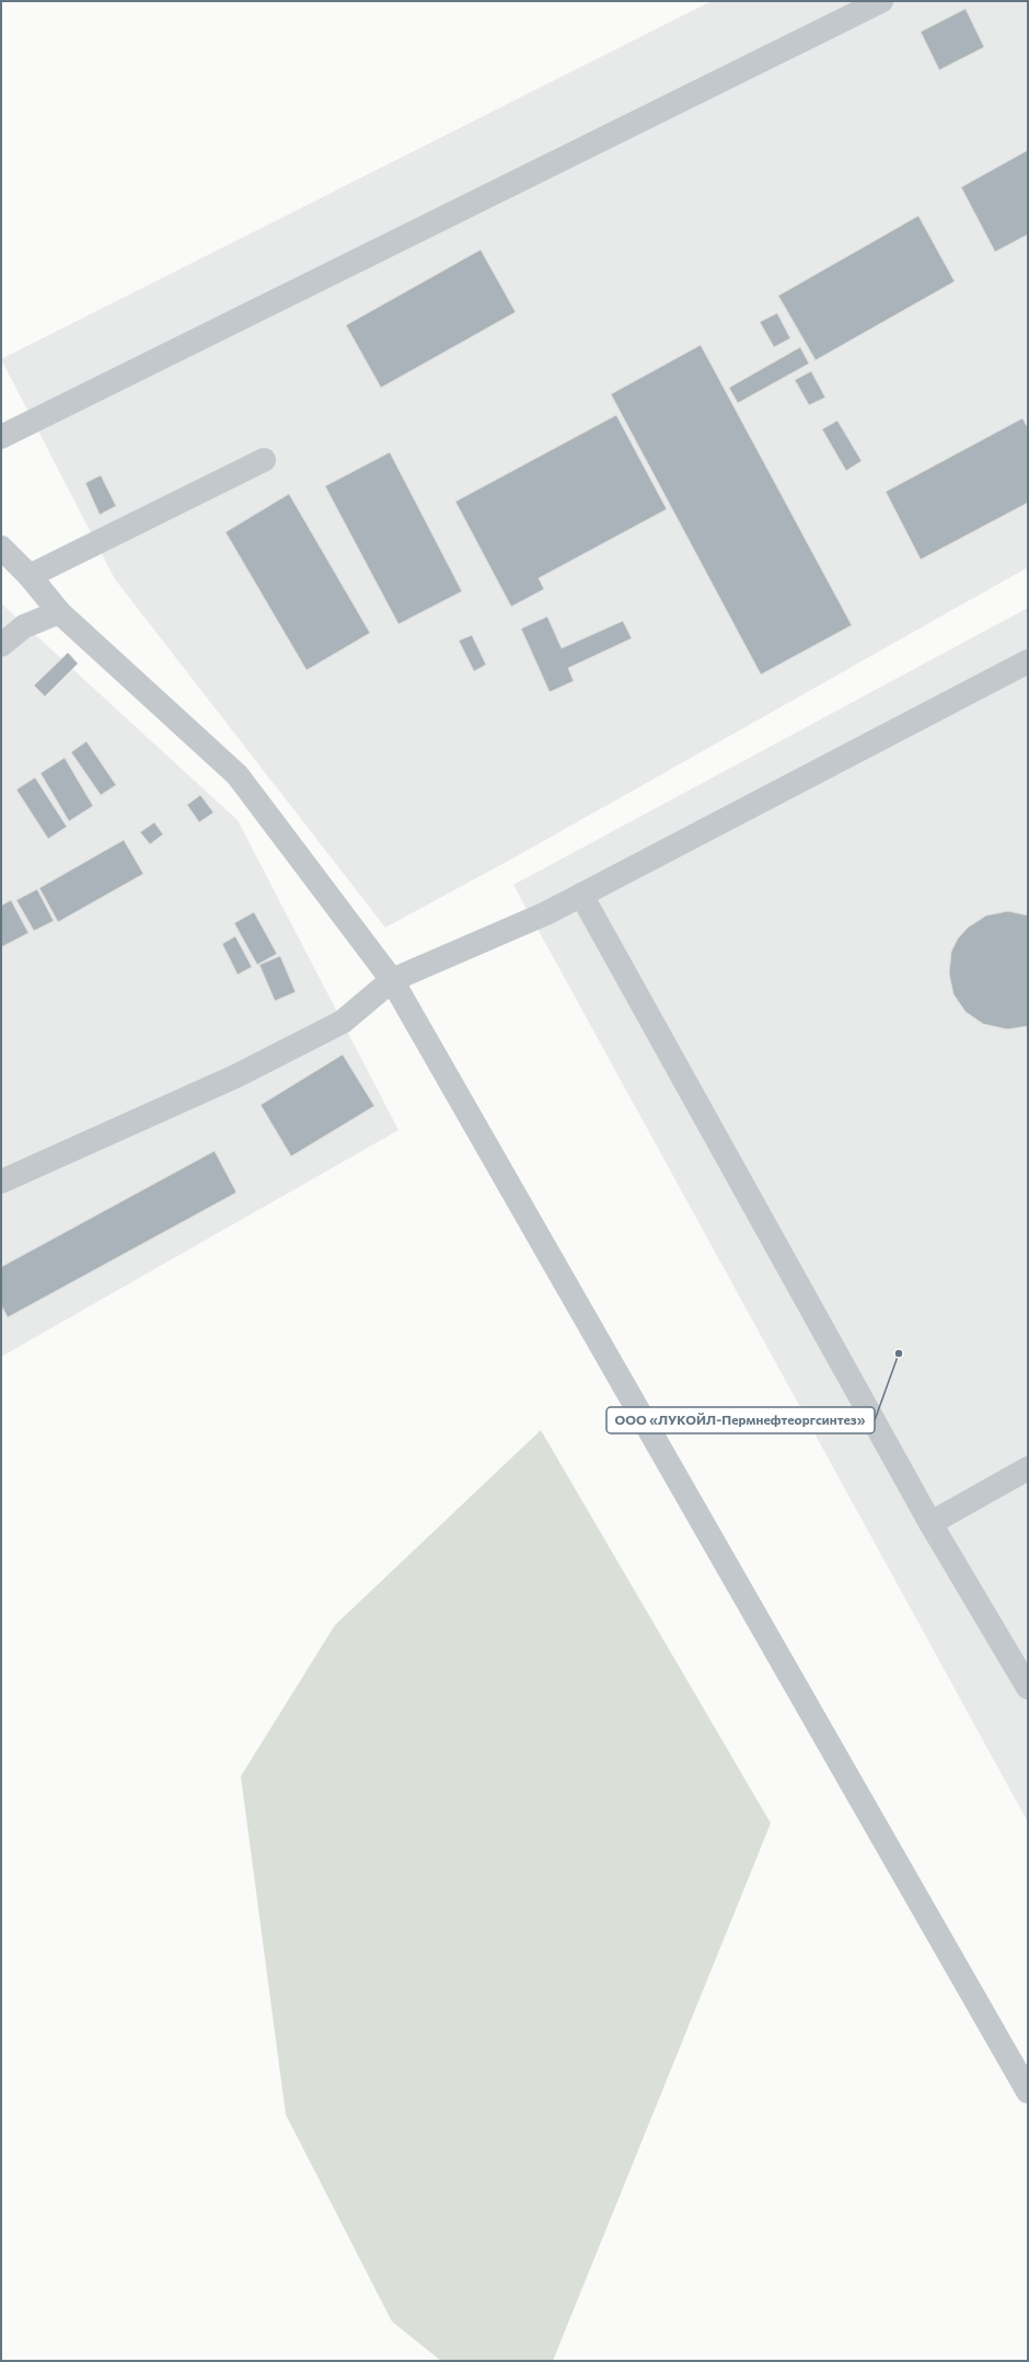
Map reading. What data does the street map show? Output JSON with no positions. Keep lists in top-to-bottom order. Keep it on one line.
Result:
{"places":["ООО «ЛУКОЙЛ-Пермнефтеоргсинтез»"]}
